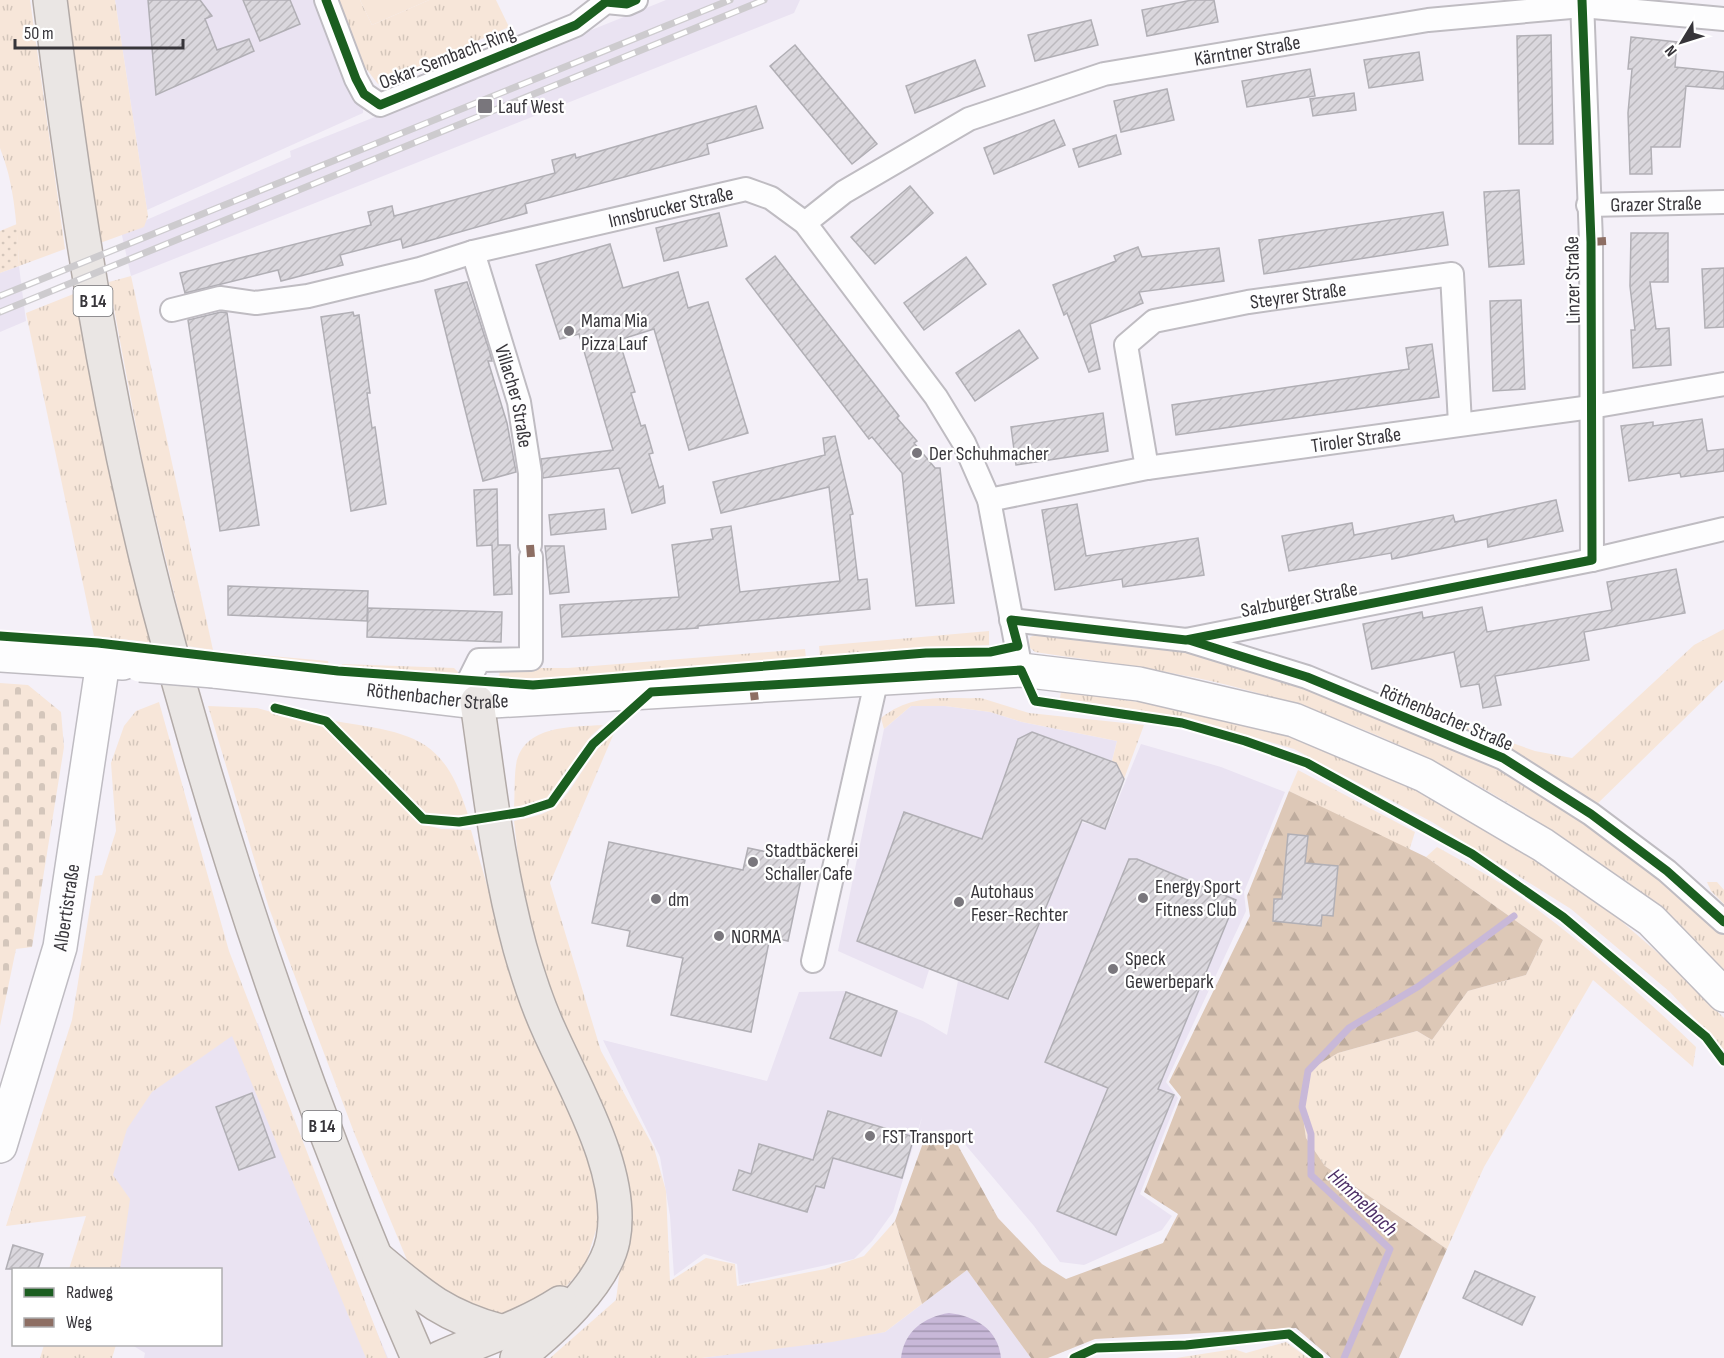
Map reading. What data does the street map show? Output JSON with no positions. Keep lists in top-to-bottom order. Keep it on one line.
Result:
{"streets":{"main road":["B 14","Röthenbacher Straße","Albertistraße"],"street":["Kärntner Straße","Oskar-Sembach-Ring","Grazer Straße","Innsbrucker Straße","Linzer Straße","Steyrer Straße","Villacher Straße","Tiroler Straße","Salzburger Straße"]},"crossings":[["Kärntner Straße","Innsbrucker Straße"],["Kärntner Straße","Linzer Straße"],["Grazer Straße","Linzer Straße"],["Innsbrucker Straße","Villacher Straße"],["Innsbrucker Straße","Tiroler Straße"],["Innsbrucker Straße","Salzburger Straße"],["Innsbrucker Straße","Röthenbacher Straße"],["Linzer Straße","Tiroler Straße"],["Linzer Straße","Salzburger Straße"],["Steyrer Straße","Tiroler Straße"],["Villacher Straße","Röthenbacher Straße"],["Salzburger Straße","Röthenbacher Straße"],["Röthenbacher Straße","Albertistraße"]],"water":["Himmelbach"],"places":{"transit":["Lauf West"],"other":["Mama Mia Pizza Lauf","Der Schuhmacher","Stadtbäckerei Schaller Cafe","Energy Sport Fitness Club","dm","Autohaus Feser-Rechter","NORMA","Speck Gewerbepark","FST Transport"]},"legend":["Radweg","Weg"],"scale_bar":"50 m","north":"bottom left"}
